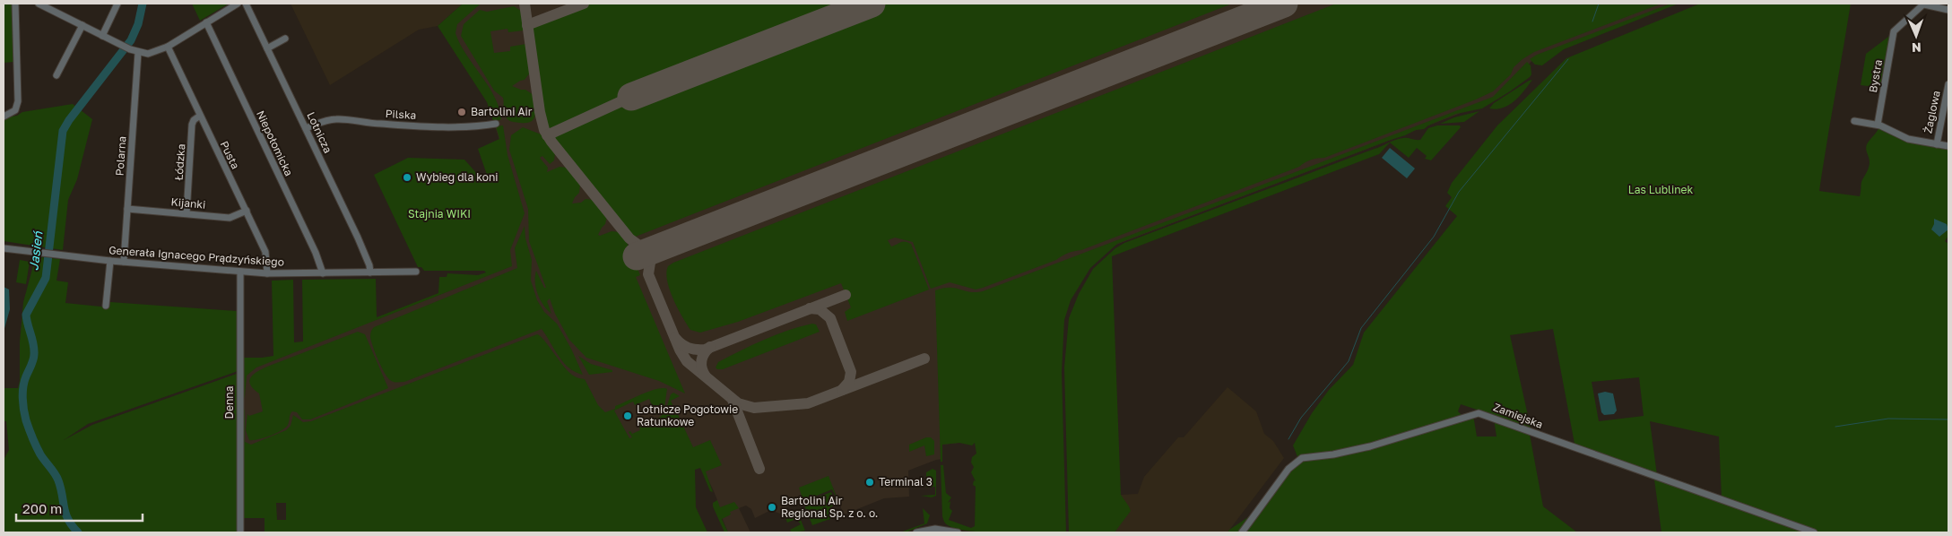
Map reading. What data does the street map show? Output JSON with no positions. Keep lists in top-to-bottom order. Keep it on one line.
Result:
{"streets":{"street":["Bystra","Żaglowa","Pilska","Lotnicza","Niepołomicka","Pusta","Polarna","Łódzka","Kijanki","Generała Ignacego Prądzyńskiego","Denna","Zamiejska"]},"crossings":[["Pilska","Lotnicza"],["Lotnicza","Generała Ignacego Prądzyńskiego"],["Niepołomicka","Generała Ignacego Prądzyńskiego"],["Pusta","Łódzka"],["Pusta","Kijanki"],["Pusta","Generała Ignacego Prądzyńskiego"],["Polarna","Kijanki"],["Polarna","Generała Ignacego Prądzyńskiego"],["Łódzka","Kijanki"],["Generała Ignacego Prądzyńskiego","Denna"]],"water":["Jasień"],"parks":["Las Lublinek","Stajnia WIKI"],"places":["Bartolini Air","Wybieg dla koni","Lotnicze Pogotowie Ratunkowe","Terminal 3","Bartolini Air Regional Sp. z o. o."],"scale_bar":"200 m","north":"bottom"}
